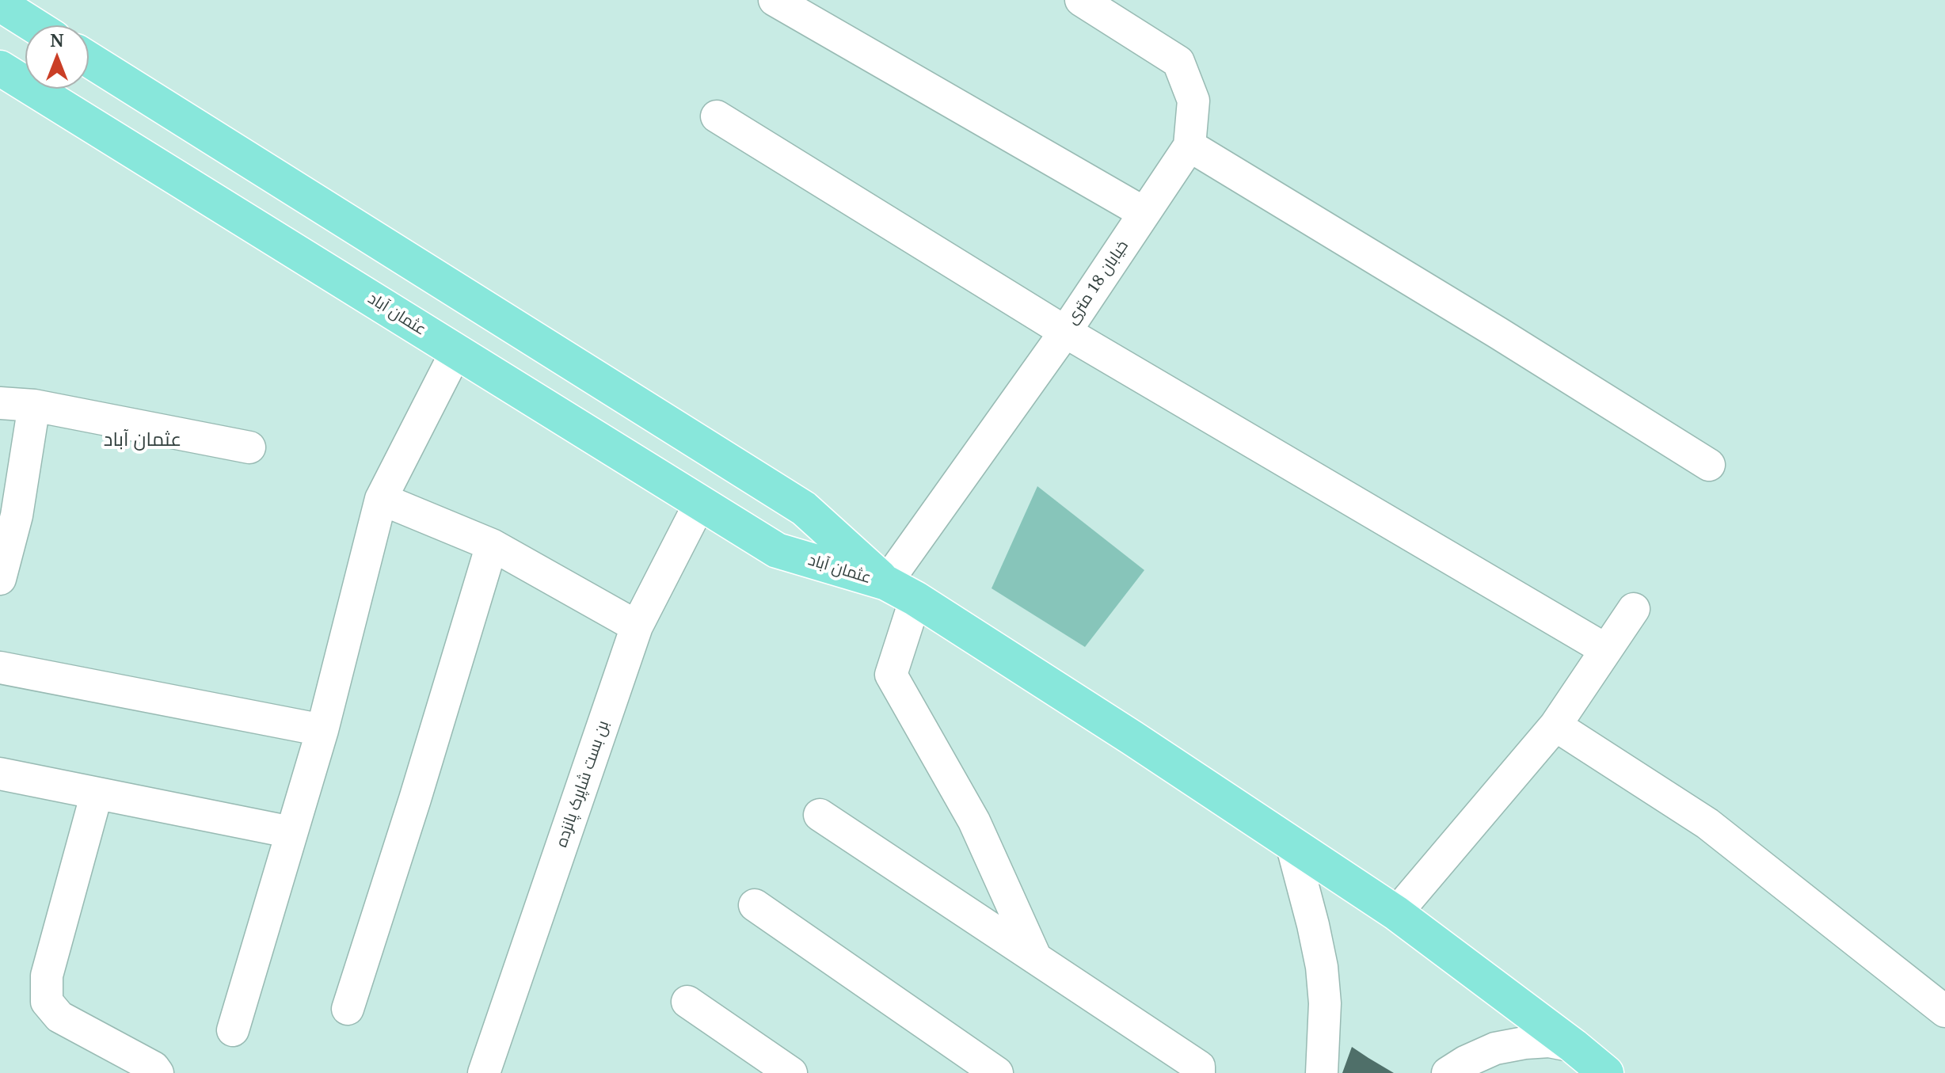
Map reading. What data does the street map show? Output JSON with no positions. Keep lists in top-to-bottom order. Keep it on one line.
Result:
{"streets":{"main road":["عثمان آباد"],"street":["خیابان 18 متری","بن بست شاپرک پانزده"]},"crossings":[["خیابان 18 متری","عثمان آباد"],["عثمان آباد","بن بست شاپرک پانزده"]],"districts":["عثمان آباد"],"north":"top"}
